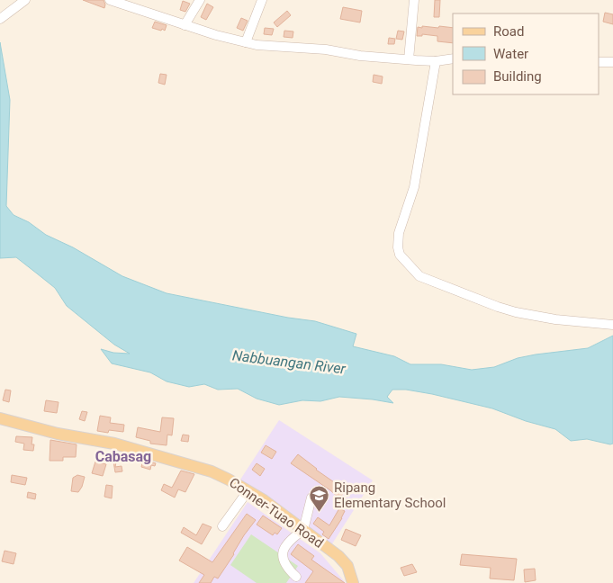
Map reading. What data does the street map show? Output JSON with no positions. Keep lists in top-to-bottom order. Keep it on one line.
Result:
{"streets":{"main road":["Conner-Tuao Road"]},"districts":["Cabasag"],"water":["Nabbuangan River"],"places":{"school or university":["Ripang Elementary School"]},"legend":["Road","Water","Building"]}
